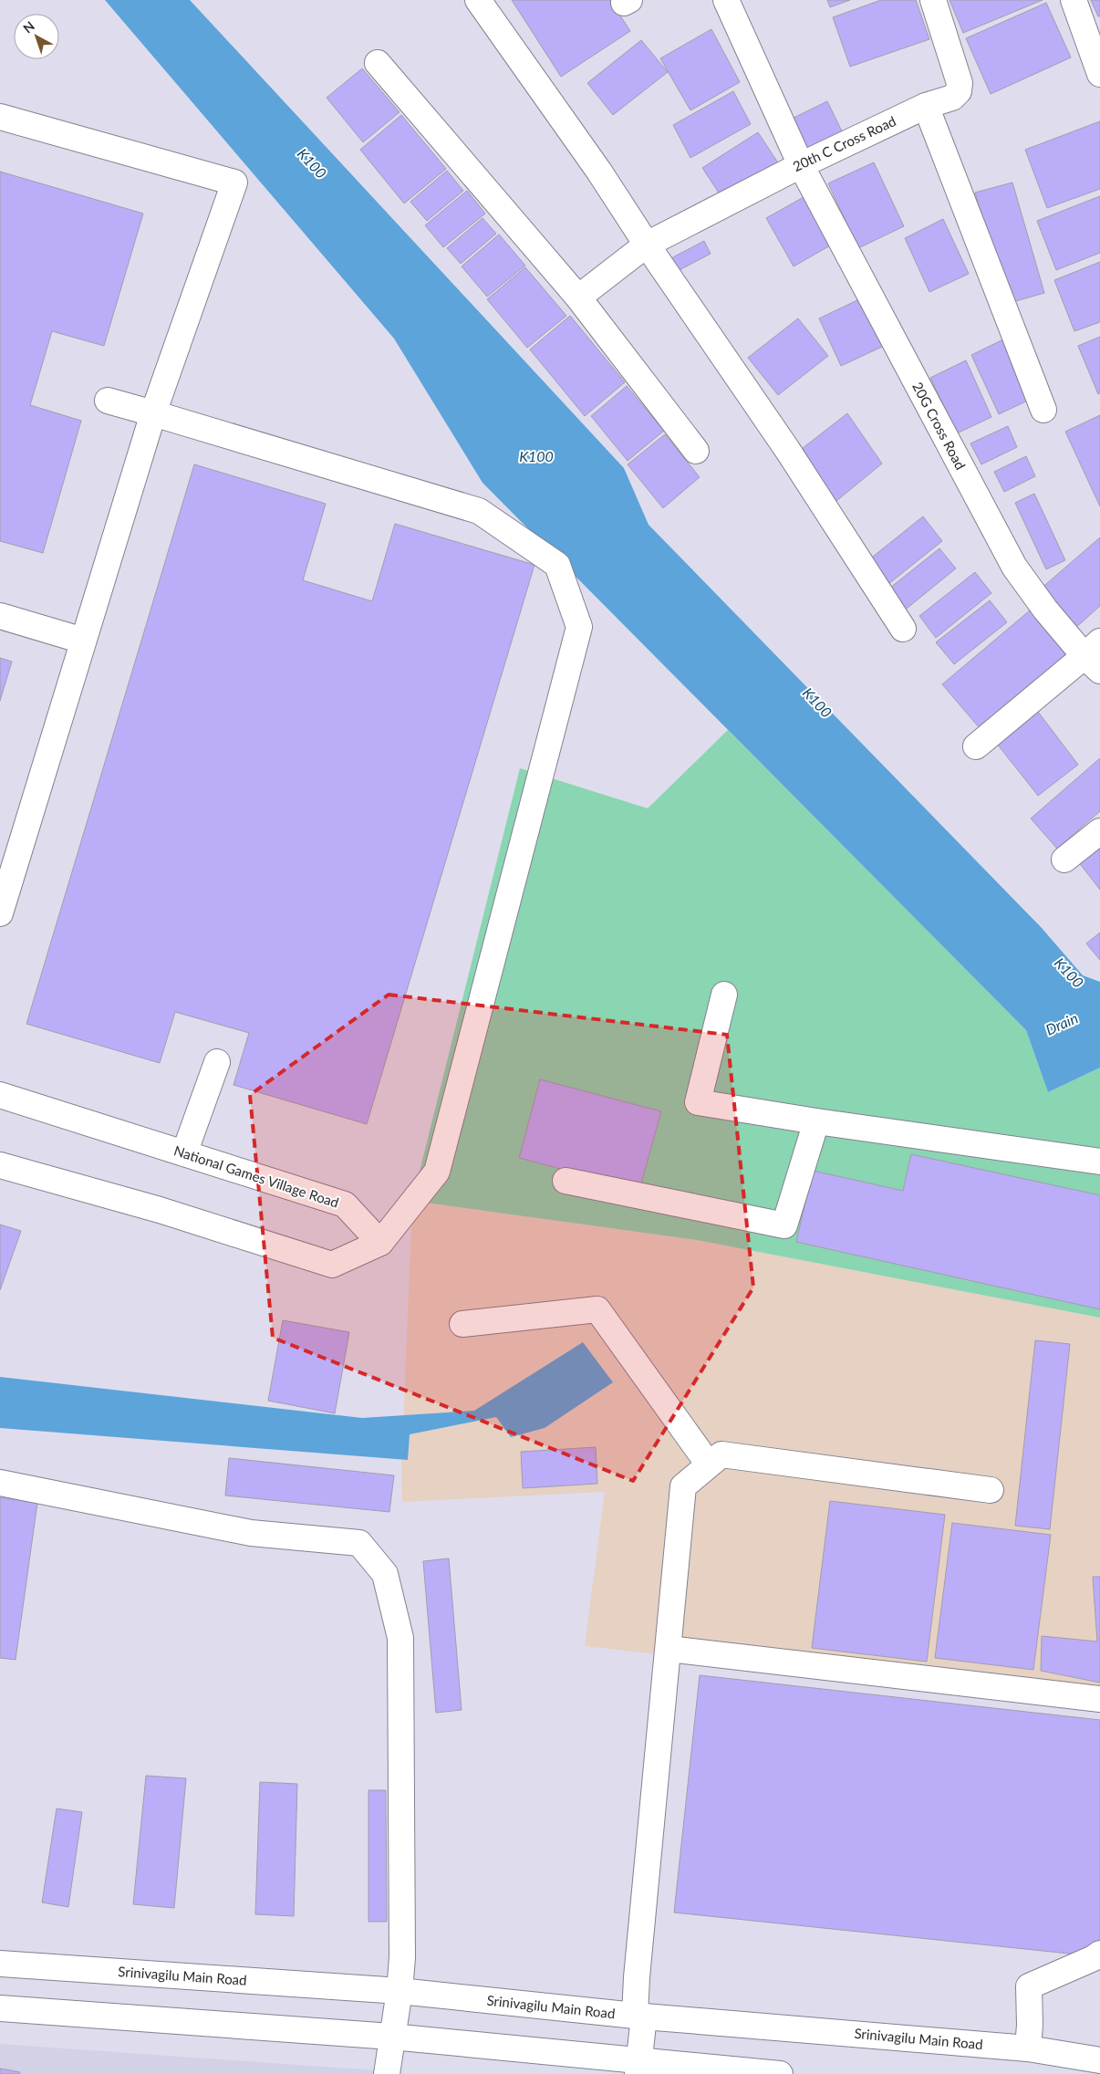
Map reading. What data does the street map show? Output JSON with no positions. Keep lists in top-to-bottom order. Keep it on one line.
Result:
{"streets":{"street":["20th C Cross Road","20G Cross Road","National Games Village Road","Srinivagilu Main Road"]},"crossings":[["20th C Cross Road","20G Cross Road"]],"water":["K100","Drain"],"north":"top left"}
